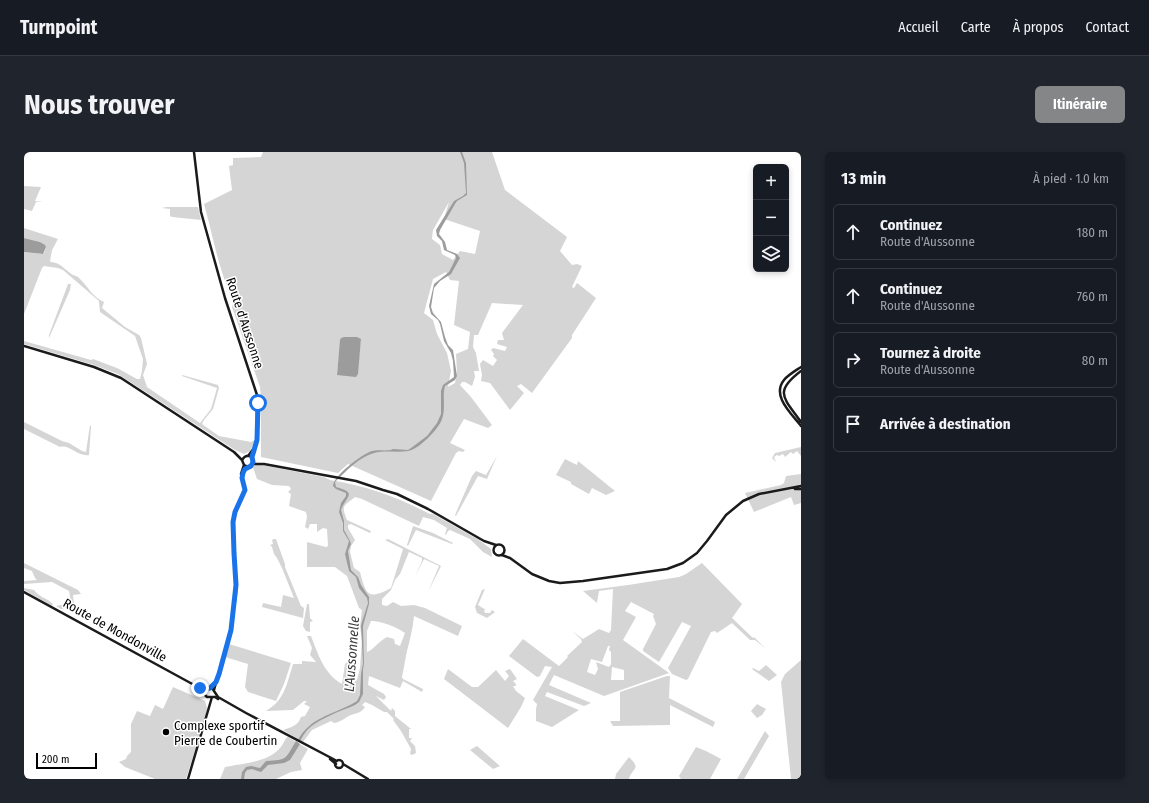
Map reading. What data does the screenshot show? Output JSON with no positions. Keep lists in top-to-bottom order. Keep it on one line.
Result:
{"streets":{"main road":["Route d'Aussonne","Route de Mondonville"]},"water":["L'Aussonnelle"],"places":["Complexe sportif Pierre de Coubertin"],"scale_bar":"200 m","page":{"header":"Turnpoint","nav":["Accueil","Carte","À propos","Contact"],"buttons":"Itinéraire","title":"Nous trouver","heading":["13 min","À pied · 1.0 km"],"map_buttons":["+","−"],"list":[["Continuez","Route d'Aussonne","180 m"],["Continuez","Route d'Aussonne","760 m"],["Tournez à droite","Route d'Aussonne","80 m"],"Arrivée à destination"],"scale":"200 m"}}
